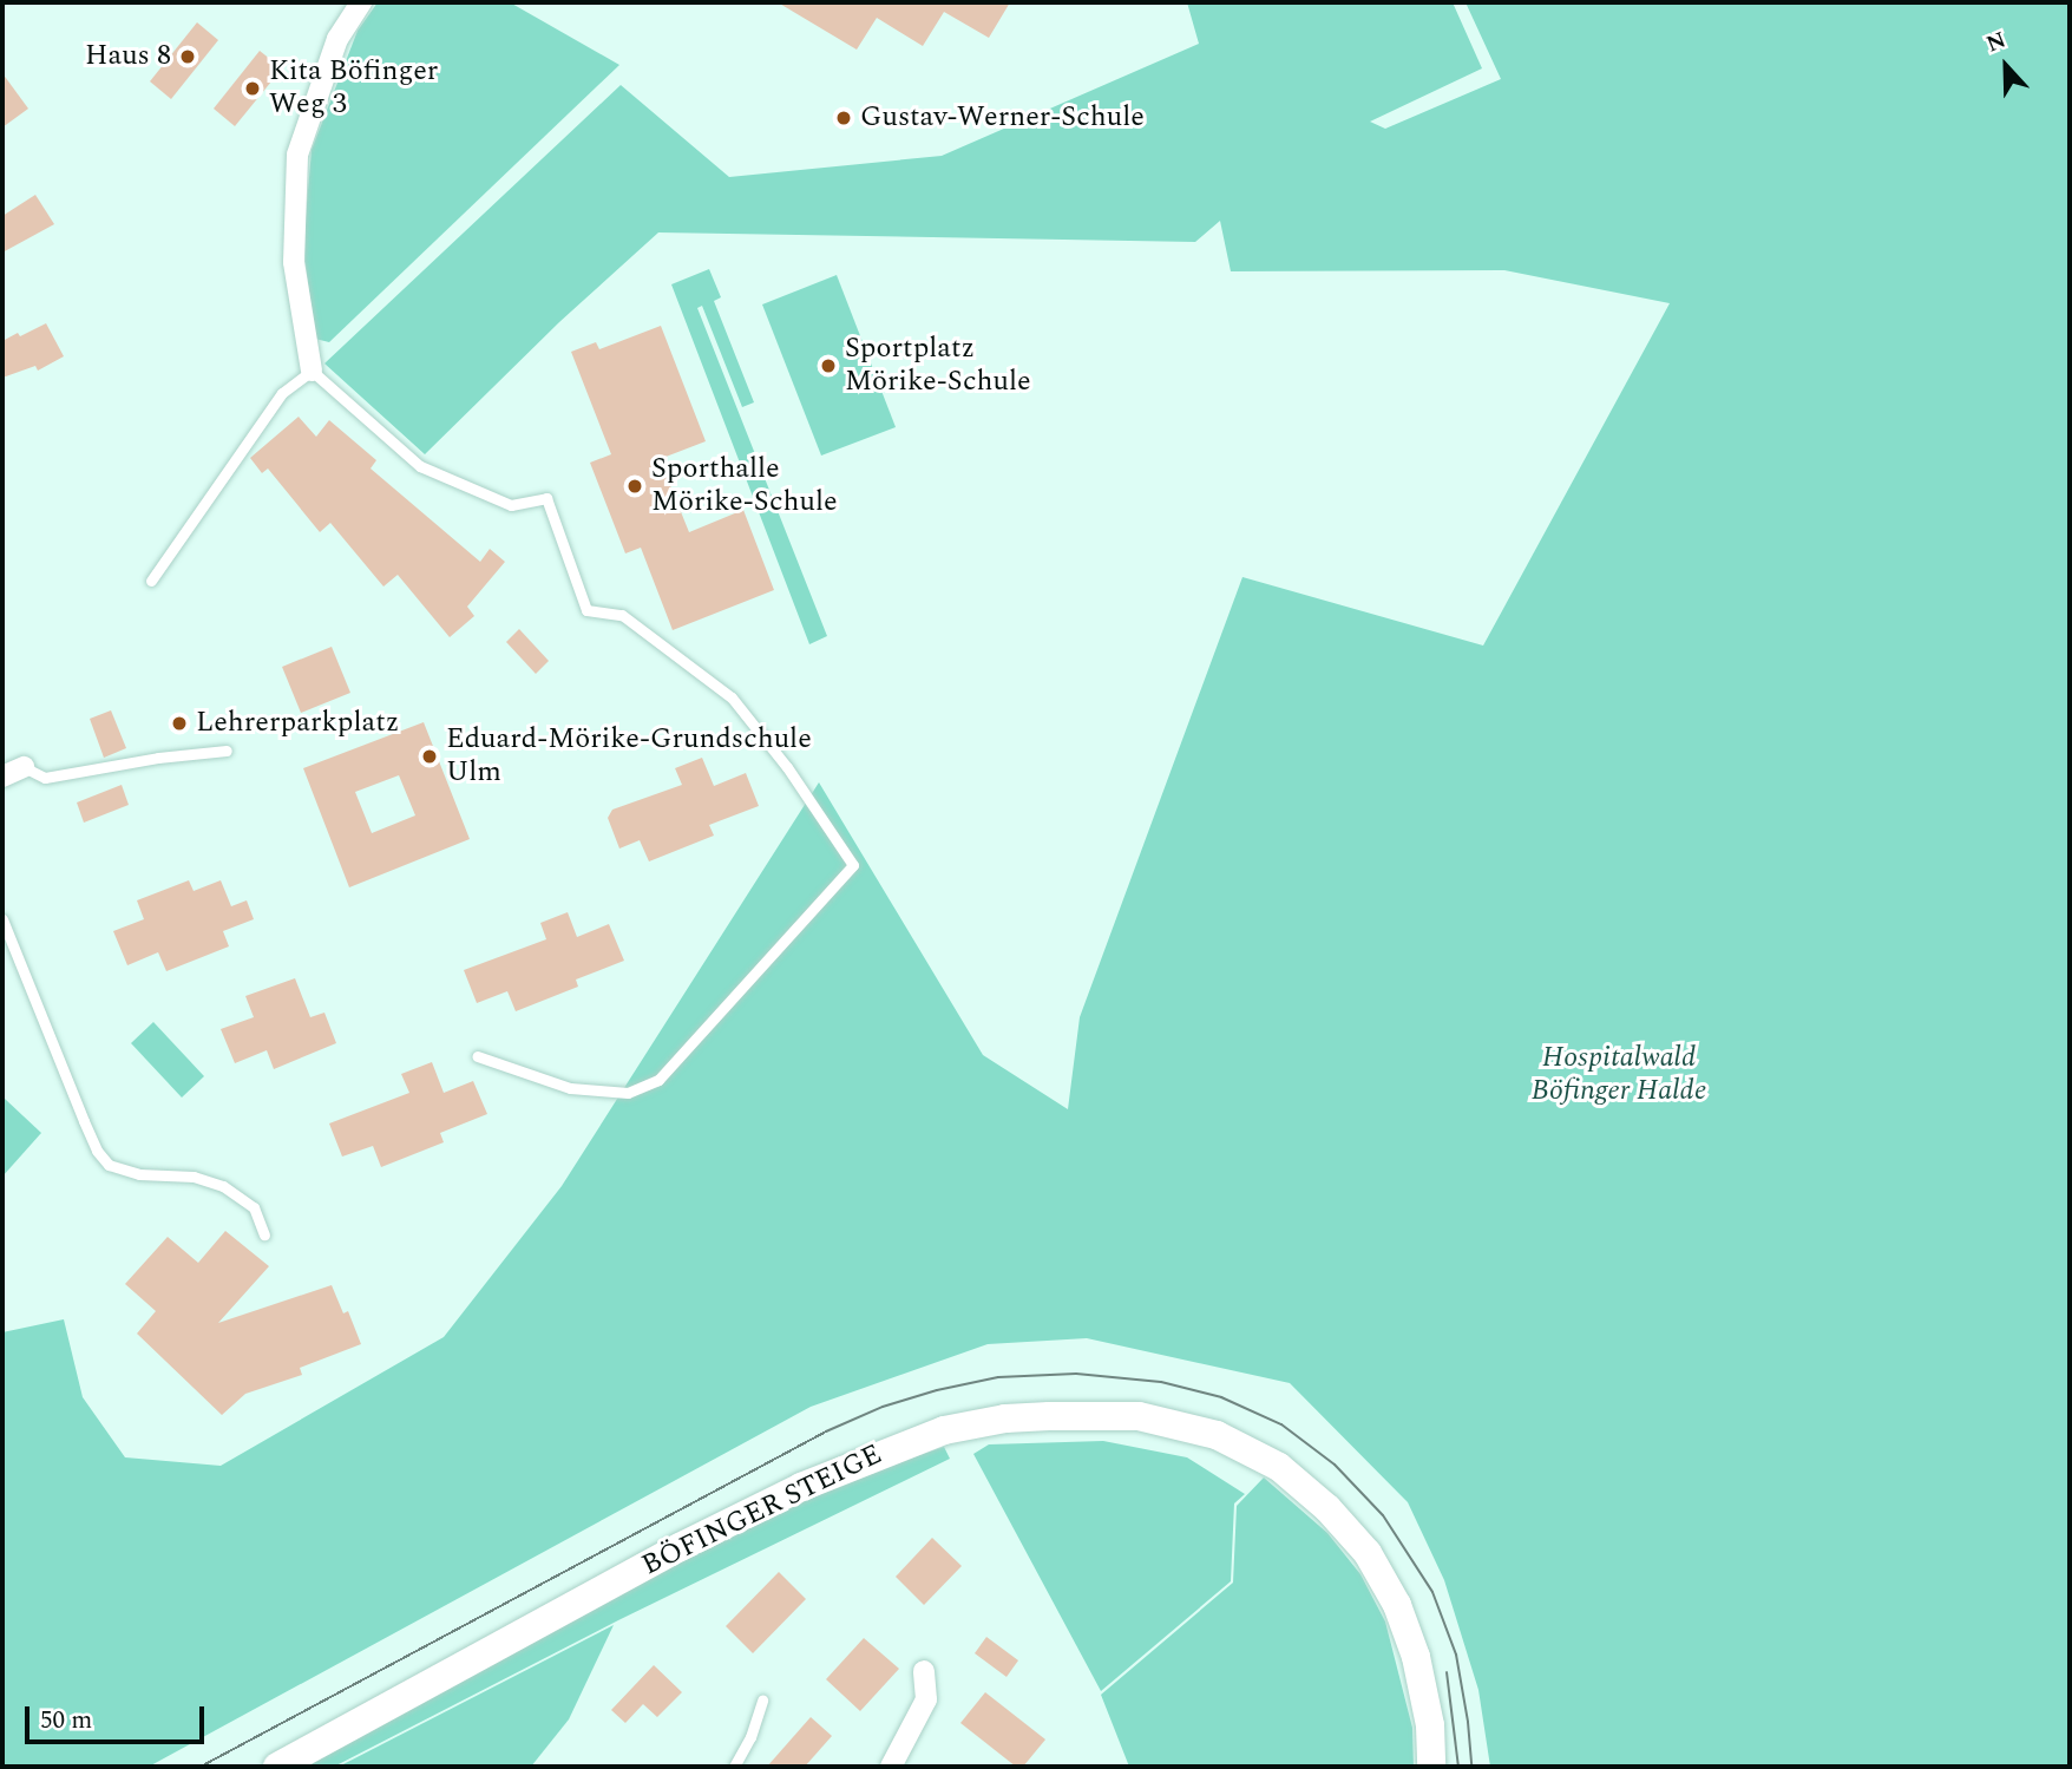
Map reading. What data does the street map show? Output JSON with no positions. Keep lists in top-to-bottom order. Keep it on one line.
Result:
{"streets":{"street":["BÖFINGER STEIGE"]},"parks":["Hospitalwald Böfinger Halde"],"places":["Haus 8","Kita Böfinger Weg 3","Gustav-Werner-Schule","Sportplatz Mörike-Schule","Sporthalle Mörike-Schule","Lehrerparkplatz","Eduard-Mörike-Grundschule Ulm"],"scale_bar":"50 m","north":"top"}
